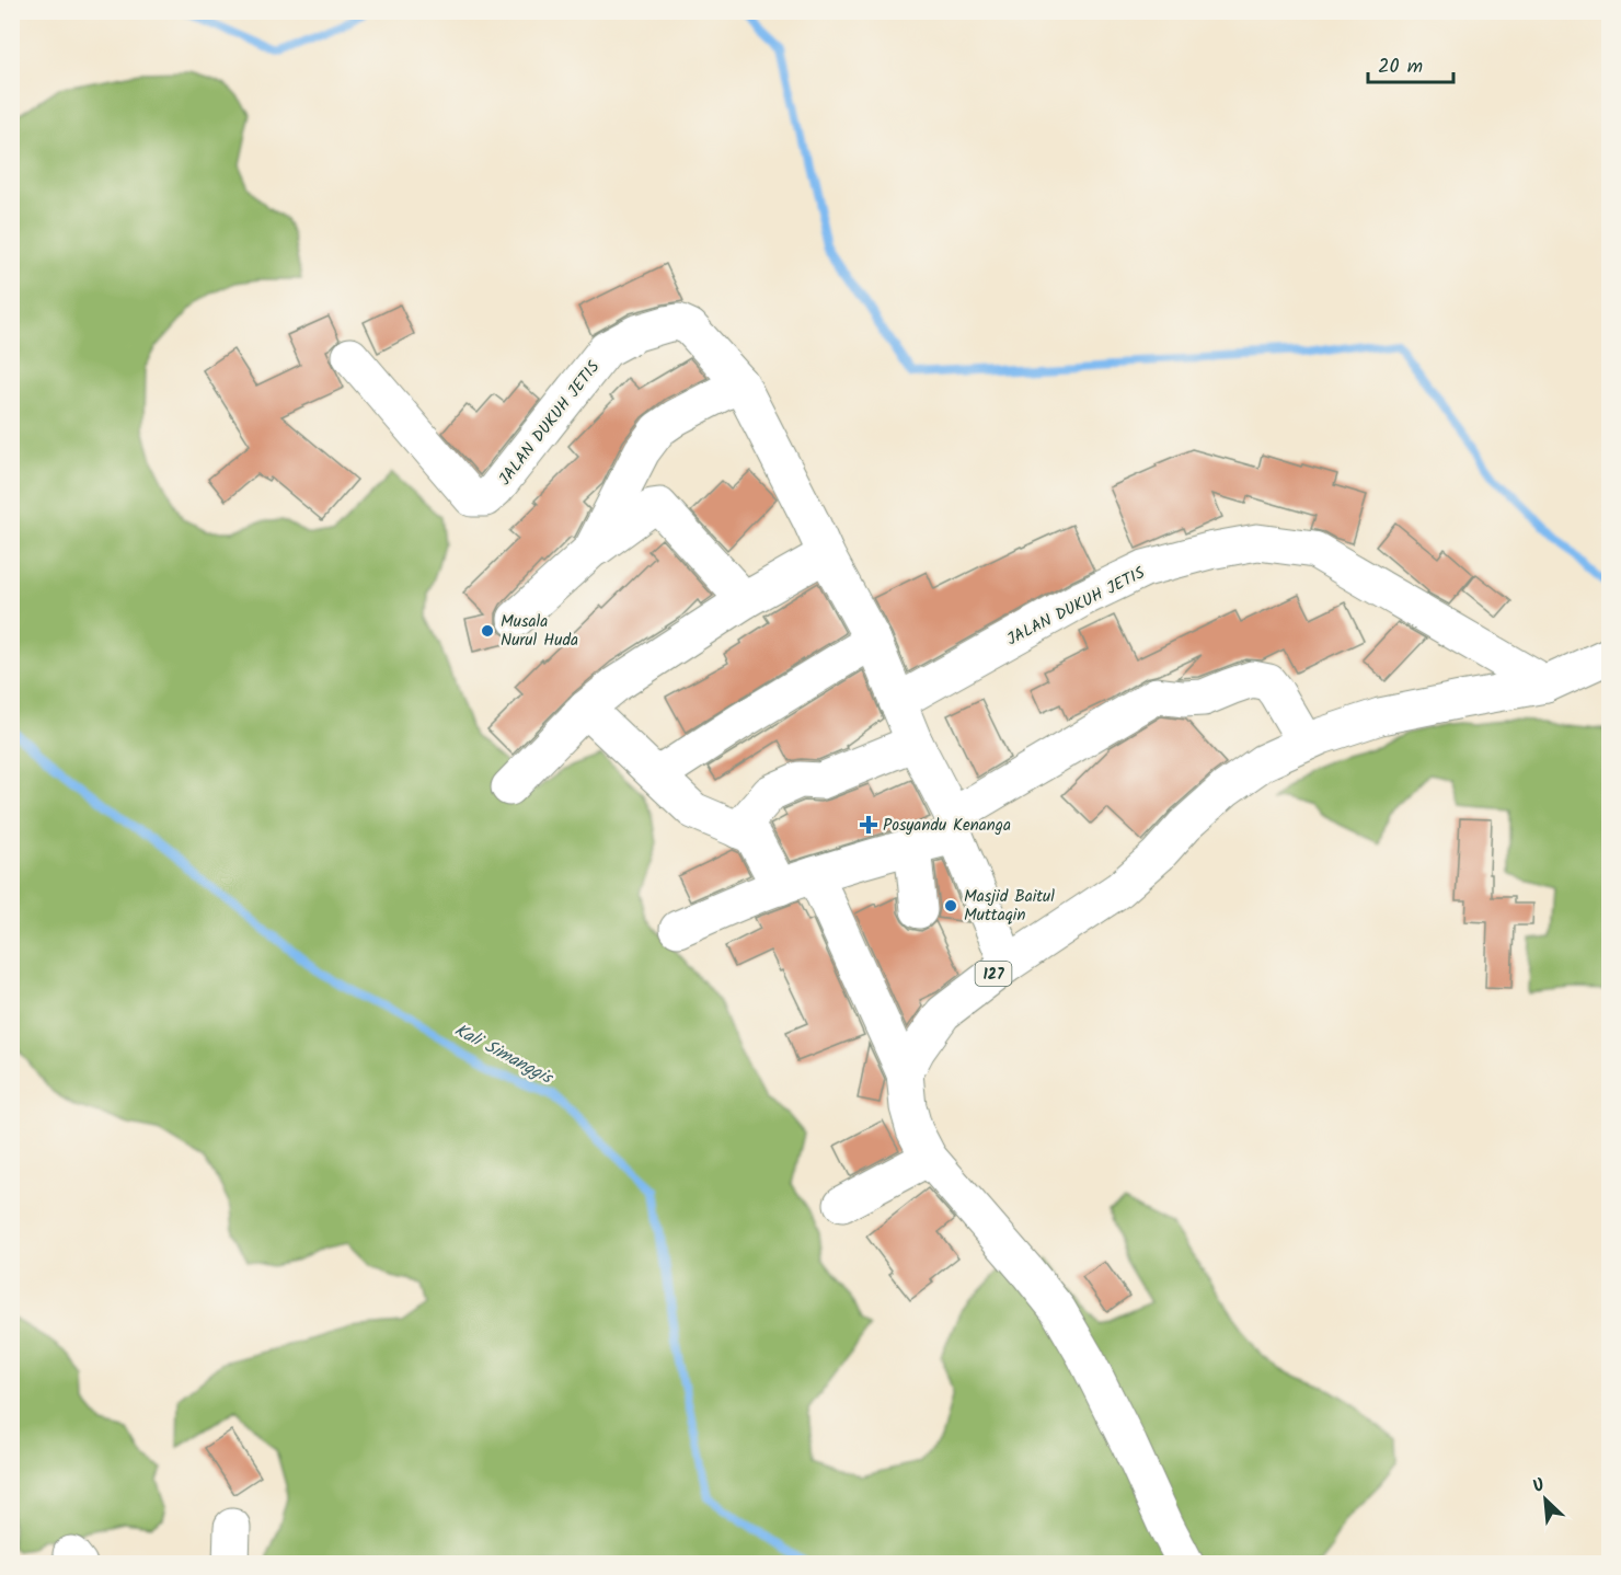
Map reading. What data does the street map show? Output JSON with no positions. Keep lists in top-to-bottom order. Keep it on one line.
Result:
{"streets":{"street":["JALAN DUKUH JETIS","127"]},"crossings":[["JALAN DUKUH JETIS","127"]],"water":["Kali Simanggis"],"places":{"other":["Musala Nurul Huda","Masjid Baitul Muttaqin"],"health":["Posyandu Kenanga"]},"scale_bar":"20 m","north":"top left"}
